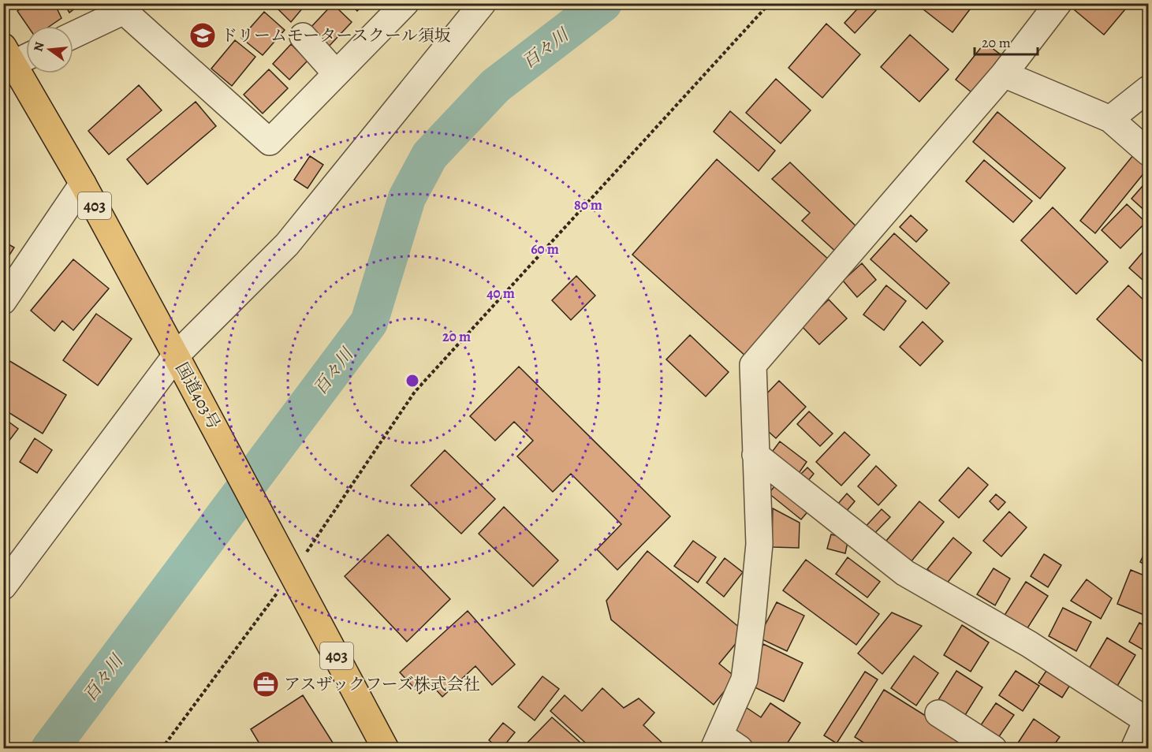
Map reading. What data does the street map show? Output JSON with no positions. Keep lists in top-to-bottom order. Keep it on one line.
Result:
{"streets":{"highway":["403","国道403号"]},"water":["百々川"],"places":{"school or university":["ドリームモータースクール須坂"],"office":["アスザックフーズ株式会社"]},"scale_bar":"20 m","north":"left","rings":["80 m","60 m","40 m","20 m"]}
